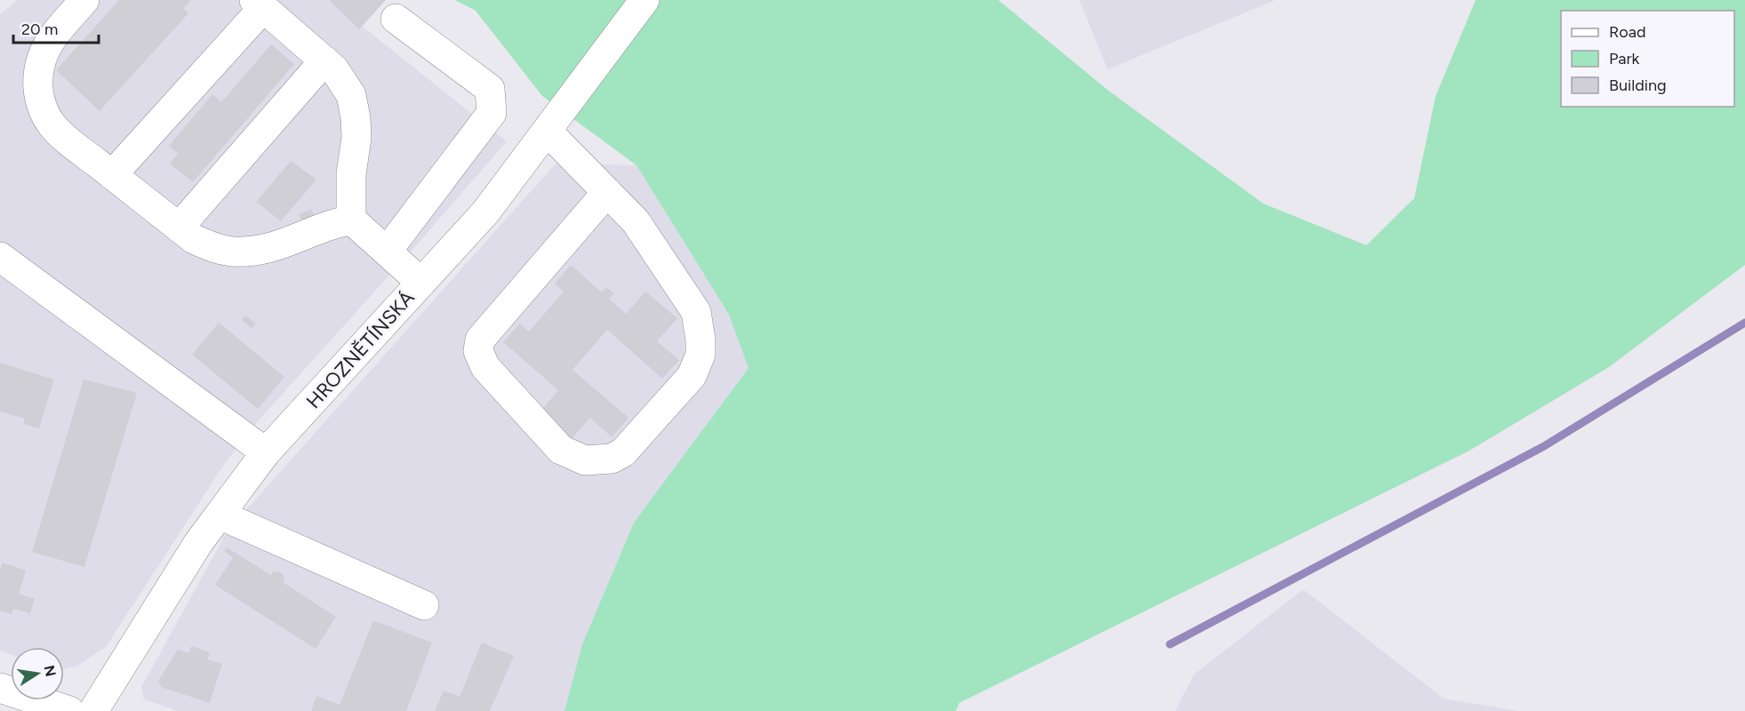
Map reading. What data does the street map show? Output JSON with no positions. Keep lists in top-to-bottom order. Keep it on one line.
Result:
{"streets":{"street":["HROZNĚTÍNSKÁ"]},"legend":["Road","Park","Building"],"scale_bar":"20 m","north":"right"}
